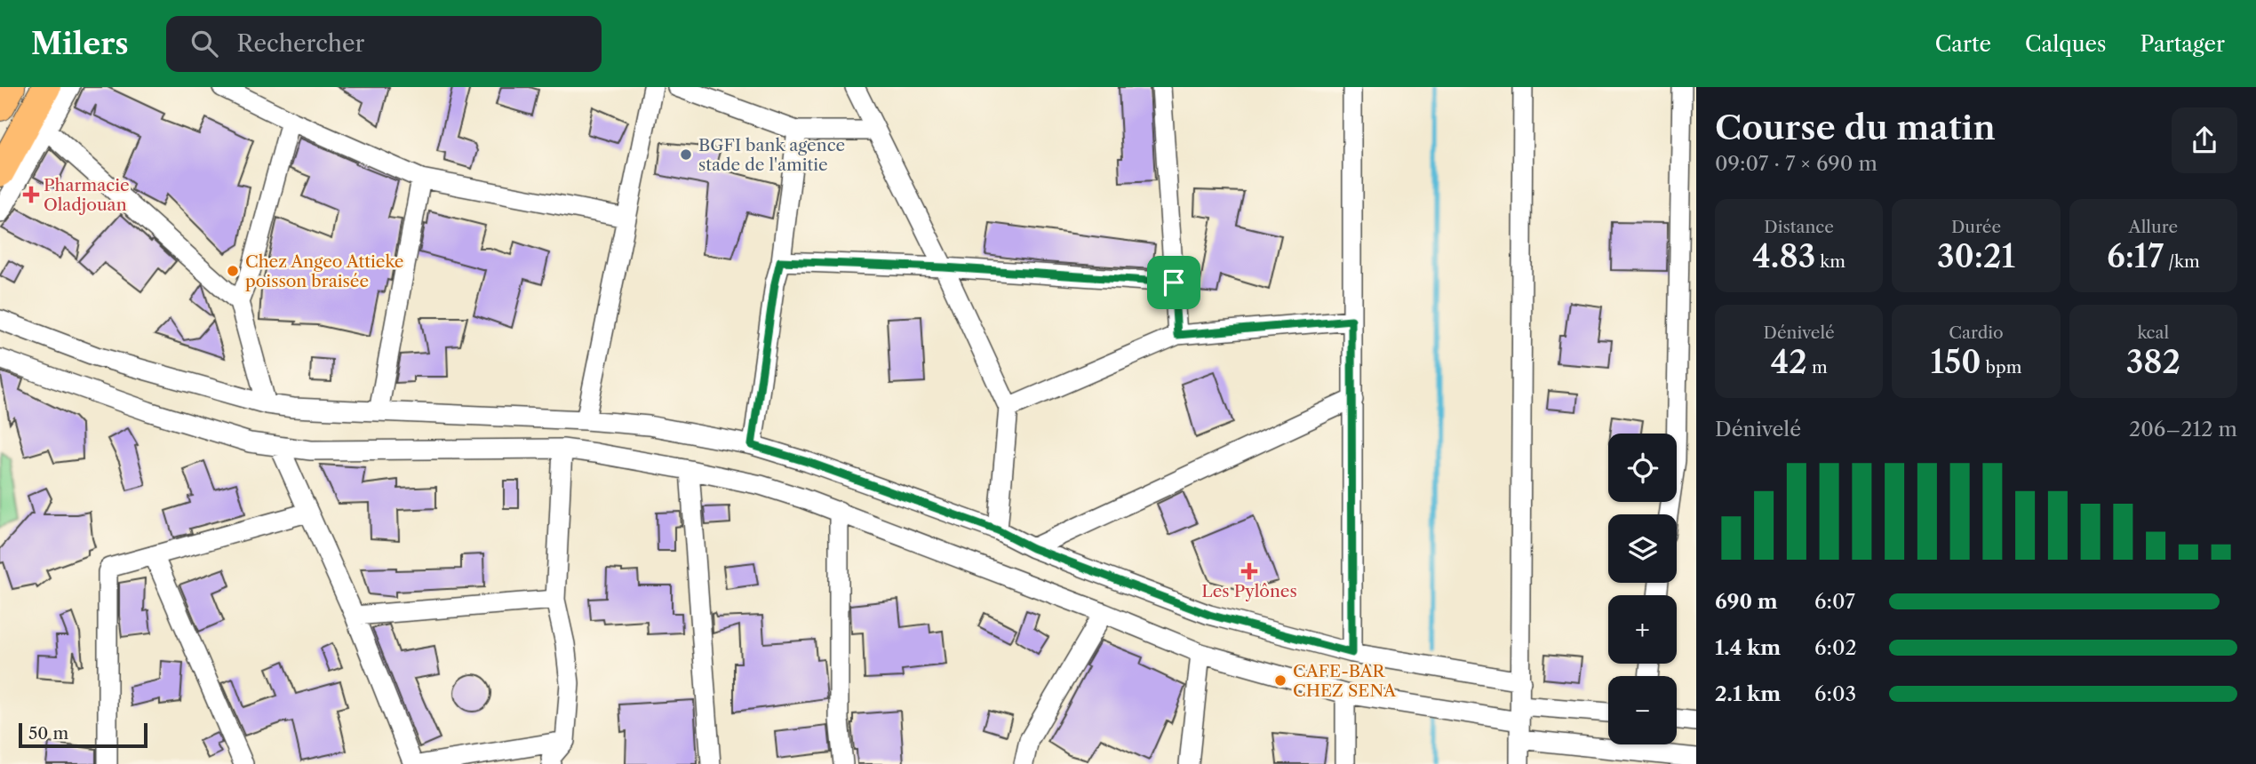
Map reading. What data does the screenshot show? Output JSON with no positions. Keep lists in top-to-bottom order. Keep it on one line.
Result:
{"places":{"other":["BGFI bank agence stade de l'amitie","Chez Angeo Attieke poisson braisée","CAFE-BAR CHEZ SENA"],"health":["Pharmacie Oladjouan","Les Pylônes"]},"scale_bar":"50 m","page":{"header":"Milers","search":"Rechercher","nav":["Carte","Calques","Partager"],"heading":["Course du matin","09:07 · 7 × 690 m"],"stats":[["Distance","4.83 km"],["Durée","30:21"],["Allure","6:17 /km"],["Dénivelé","42 m"],["Cardio","150 bpm"],["kcal","382"]],"chart":["Dénivelé","206–212 m"],"map_buttons":["+","−"],"list":[{"name":"690 m","note":"6:07"},{"name":"1.4 km","note":"6:02"},{"name":"2.1 km","note":"6:03"}],"scale":"50 m"}}
